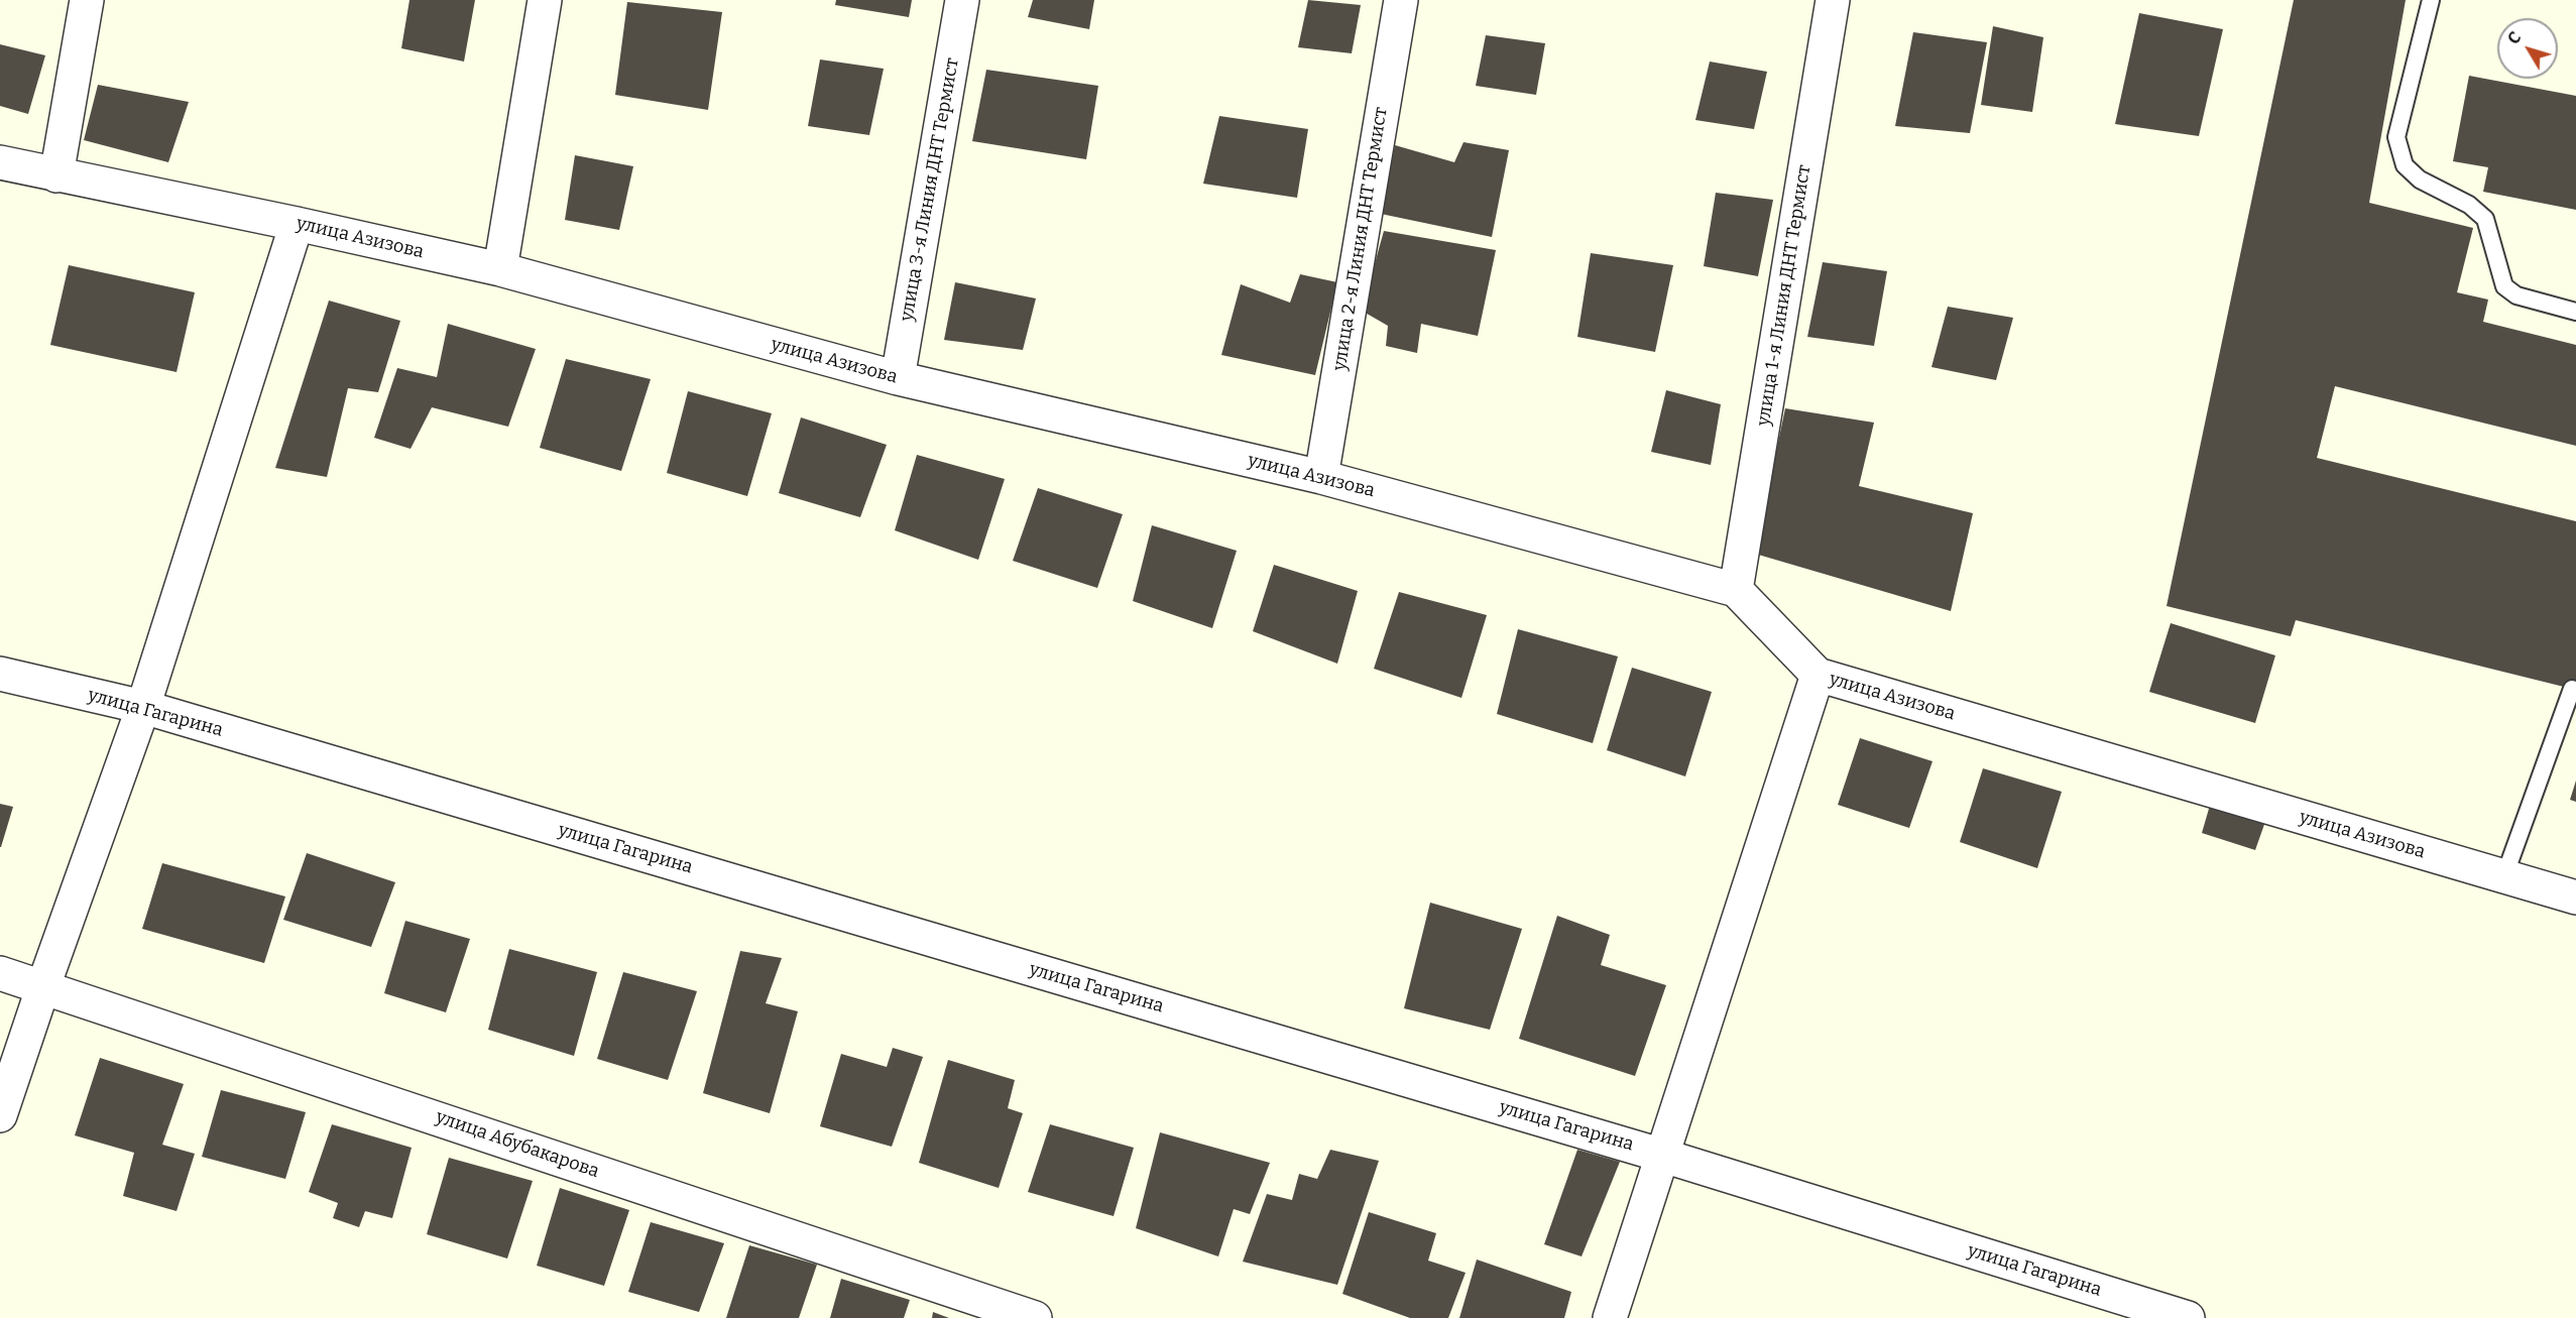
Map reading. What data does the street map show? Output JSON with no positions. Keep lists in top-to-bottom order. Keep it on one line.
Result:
{"streets":{"street":["улица 3-я Линия ДНТ Термист","улица Азизова","улица 2-я Линия ДНТ Термист","улица 1-я Линия ДНТ Термист","улица Гагарина","улица Абубакарова"]},"crossings":[["улица 3-я Линия ДНТ Термист","улица Азизова"],["улица Азизова","улица 2-я Линия ДНТ Термист"],["улица Азизова","улица 1-я Линия ДНТ Термист"]],"north":"top left"}
